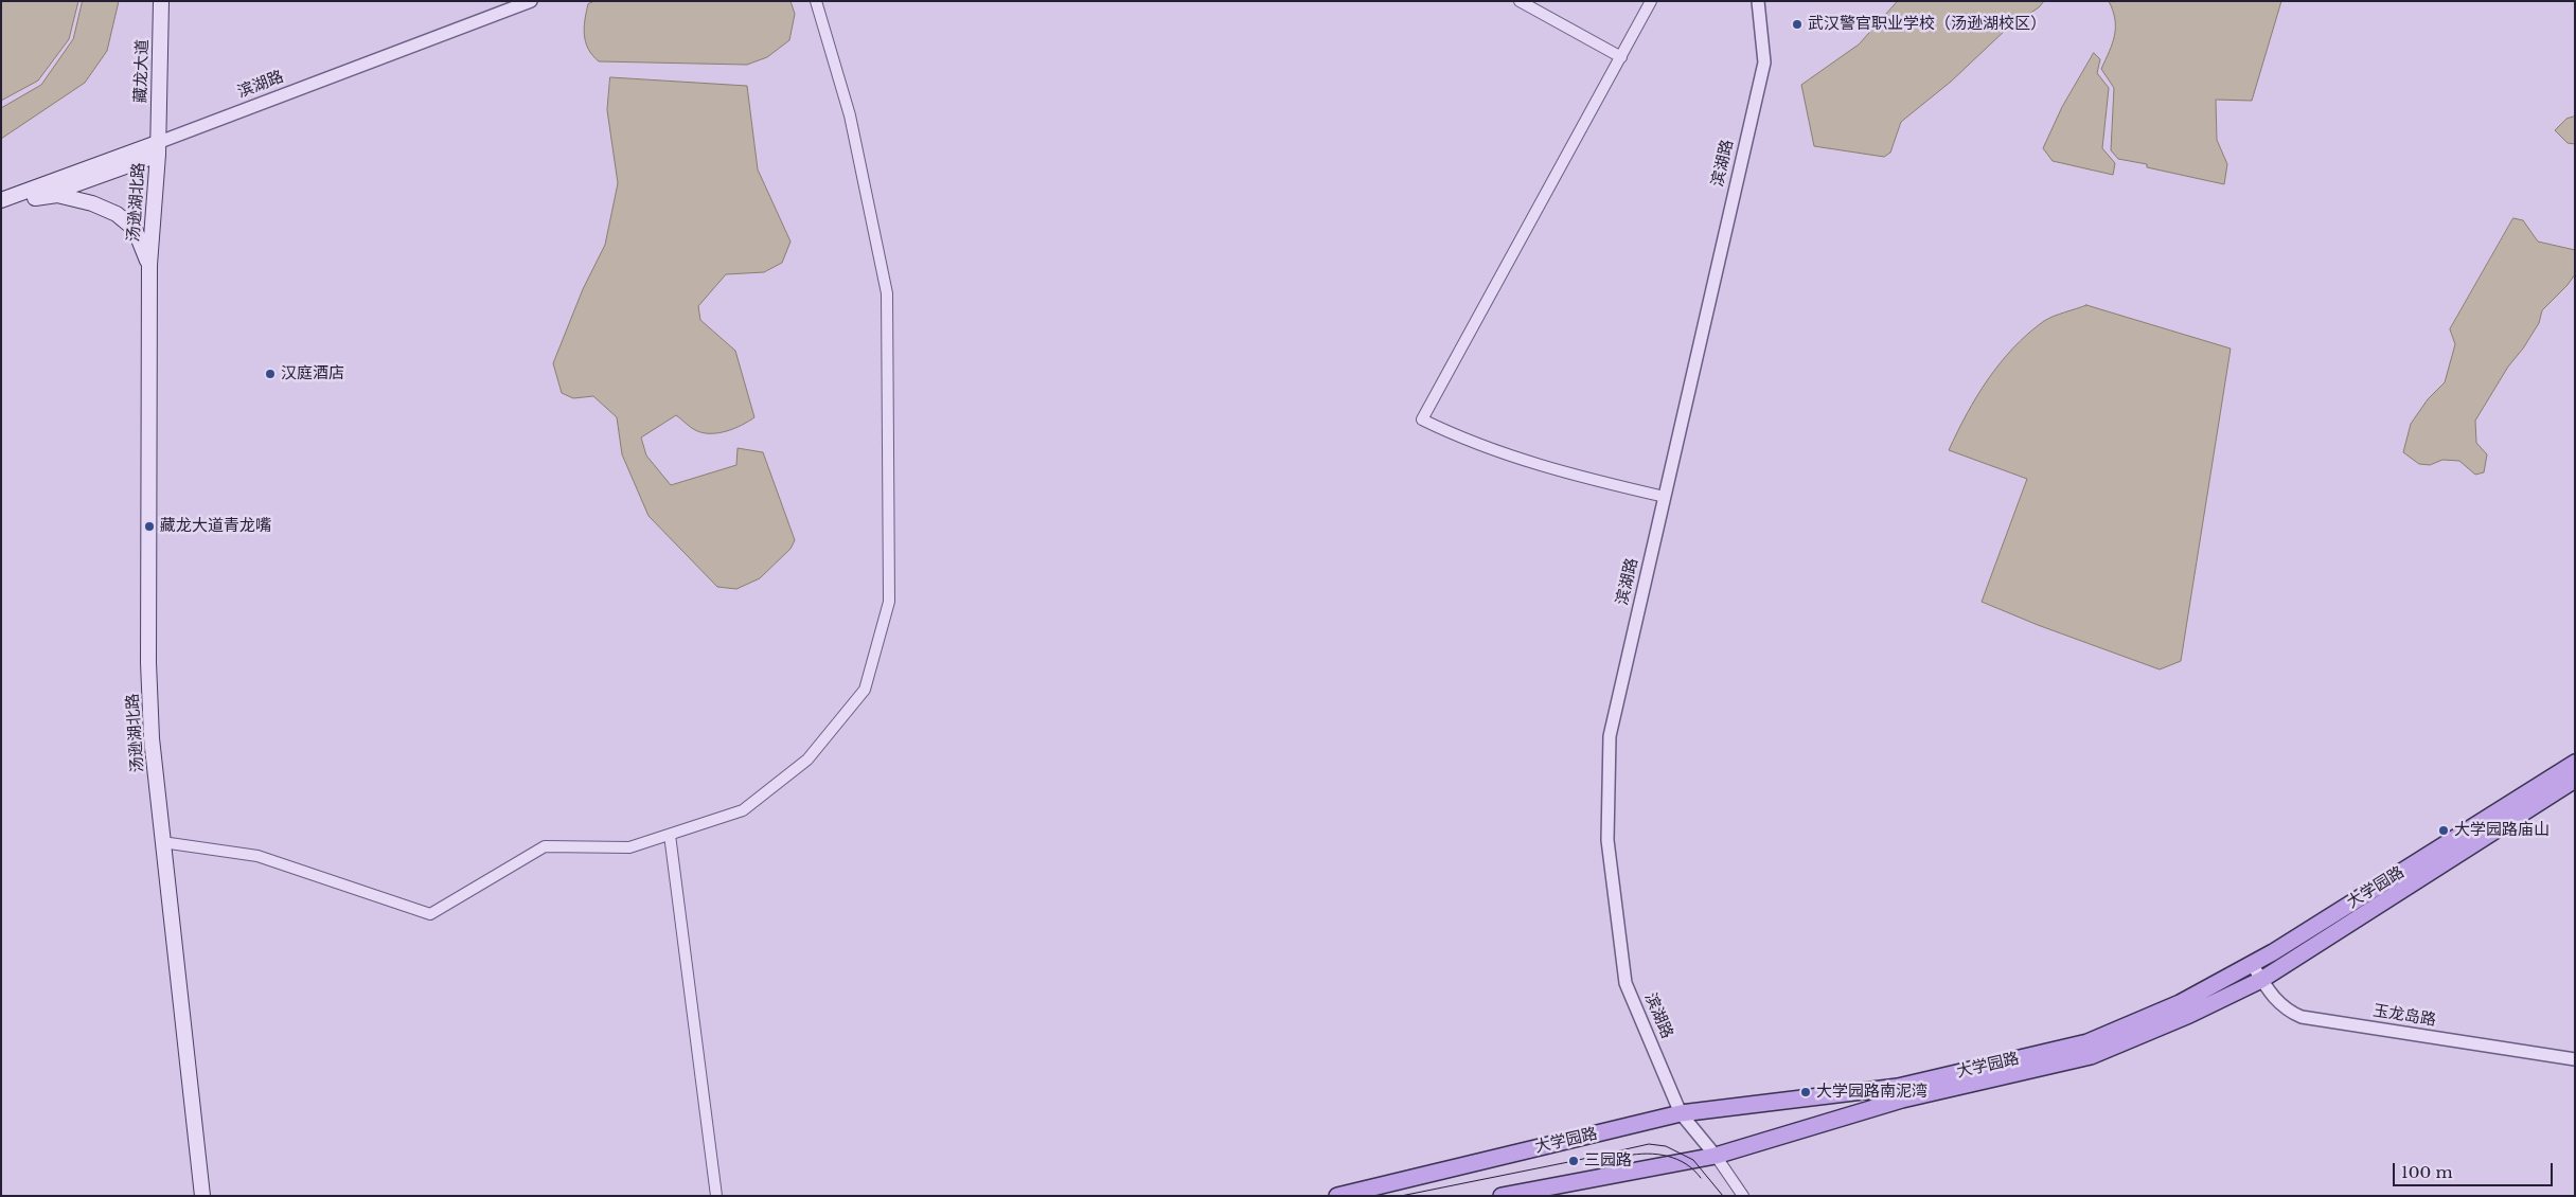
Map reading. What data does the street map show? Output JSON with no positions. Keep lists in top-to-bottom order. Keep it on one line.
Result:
{"streets":{"main road":["藏龙大道","滨湖路","汤逊湖北路","大学园路"],"street":["玉龙岛路"]},"crossings":[["藏龙大道","滨湖路"],["藏龙大道","汤逊湖北路"],["滨湖路","汤逊湖北路"],["滨湖路","大学园路"],["大学园路","玉龙岛路"]],"places":["武汉警官职业学校（汤逊湖校区）","汉庭酒店","藏龙大道青龙嘴","大学园路庙山","大学园路南泥湾","三园路"],"scale_bar":"100 m"}
